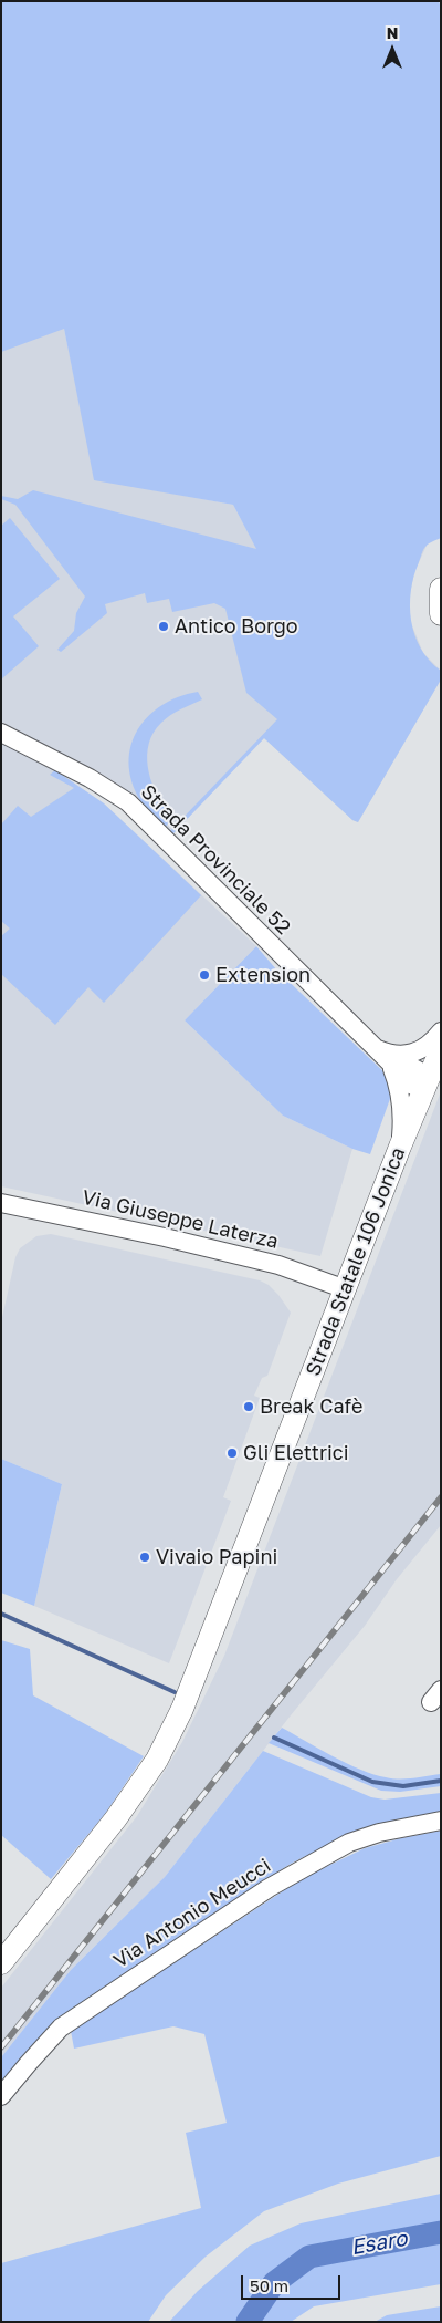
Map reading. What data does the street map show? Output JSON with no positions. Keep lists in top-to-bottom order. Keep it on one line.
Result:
{"streets":{"main road":["Strada Statale 106 Jonica"],"street":["Strada Provinciale 52","Via Giuseppe Laterza","Via Antonio Meucci"]},"crossings":[["Via Giuseppe Laterza","Strada Statale 106 Jonica"]],"water":["Esaro"],"places":["Antico Borgo","Extension","Break Cafè","Gli Elettrici","Vivaio Papini"],"scale_bar":"50 m","north":"top"}
